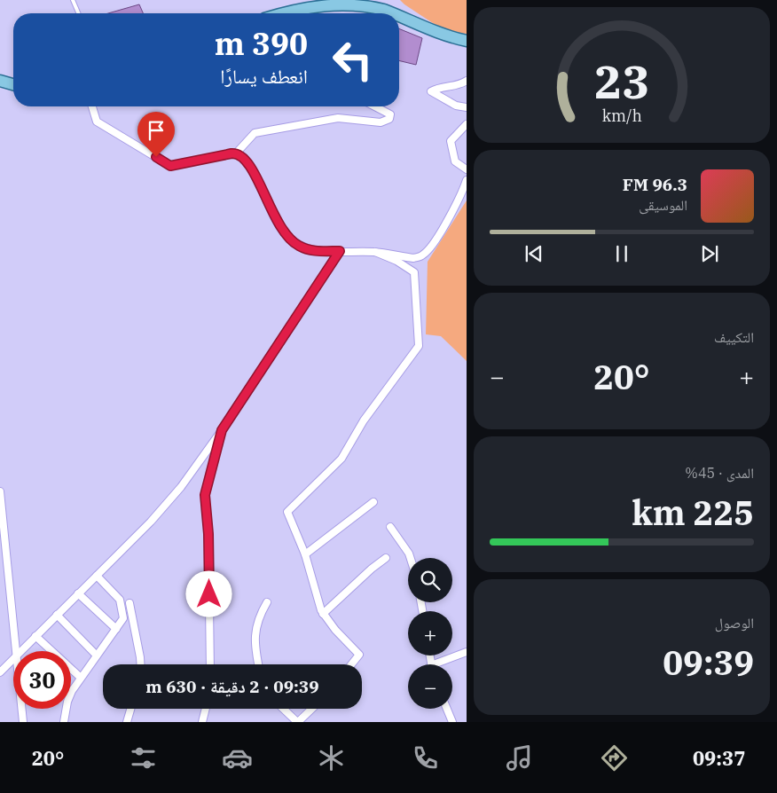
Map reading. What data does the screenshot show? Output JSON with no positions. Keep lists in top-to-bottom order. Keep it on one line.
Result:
{"page":{"turn":["390 m","انعطف يسارًا"],"song":["96.3 FM","الموسيقى"],"tile":["التكييف",["المدى · 45%","225 km"],["الوصول","09:39"]],"heat":["−","20°","+"],"map_buttons":["+","−"],"limit":"30","trip":"09:39 · 2 دقيقة · 630 m","tabs":["09:37","20°"],"gauge":["23","km/h"]}}
